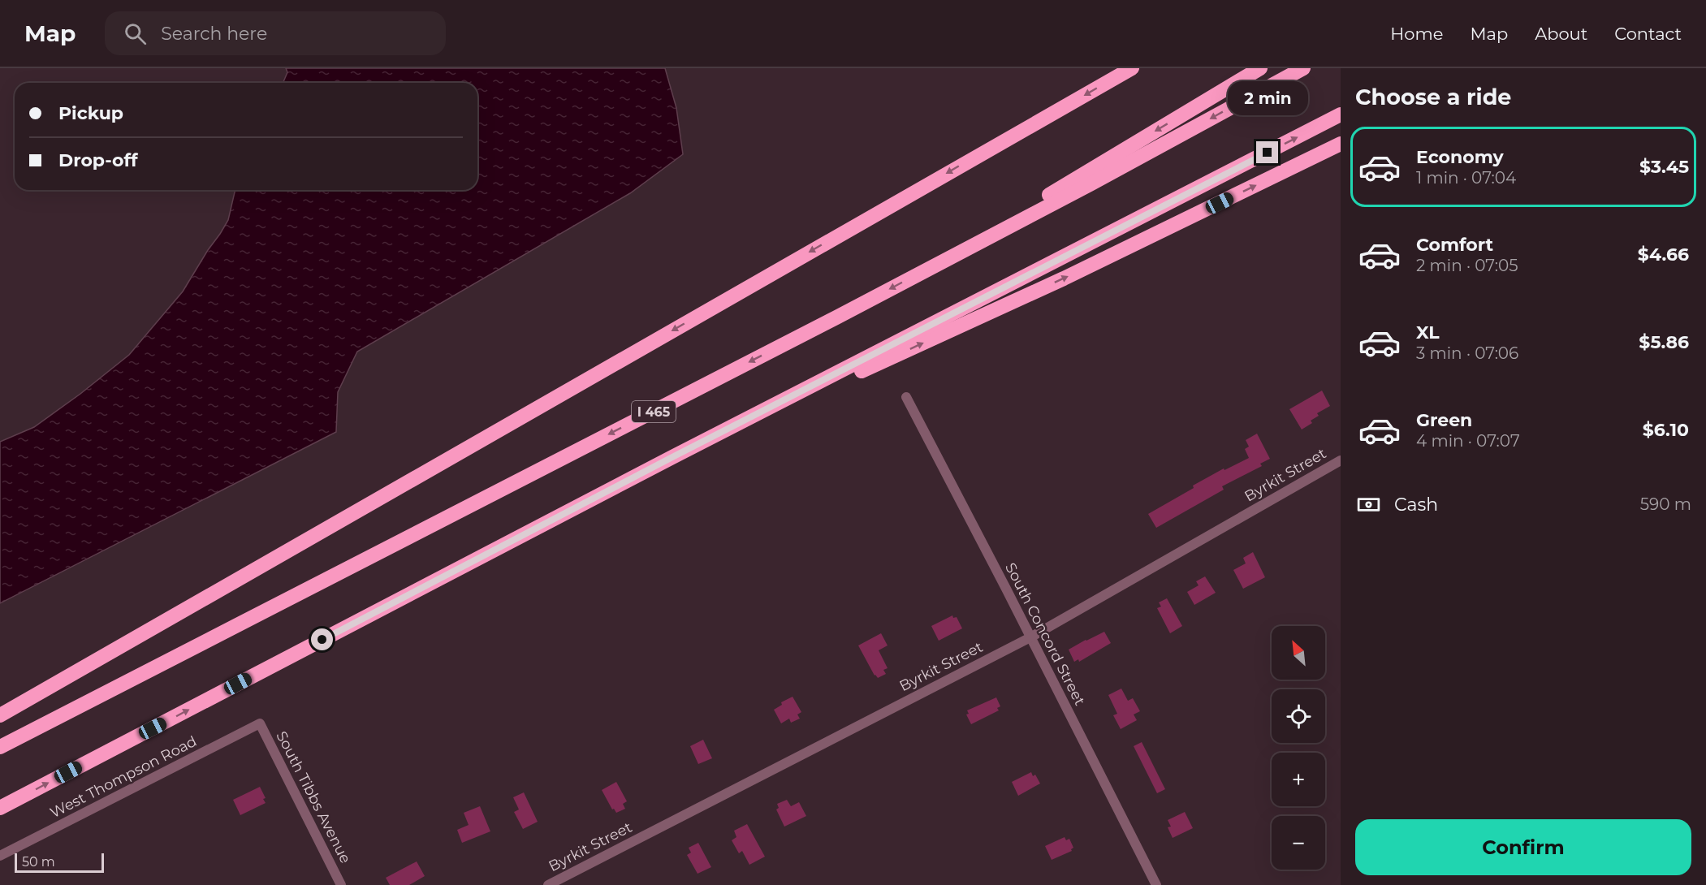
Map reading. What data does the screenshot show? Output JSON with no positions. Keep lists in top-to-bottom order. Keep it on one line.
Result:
{"streets":{"highway":["I 465"],"street":["Byrkit Street","South Concord Street","West Thompson Road","South Tibbs Avenue"]},"crossings":[["Byrkit Street","South Concord Street"],["West Thompson Road","South Tibbs Avenue"]],"scale_bar":"50 m","north":"top left","page":{"header":"Map","search":"Search here","nav":["Home","Map","About","Contact"],"heading":"Choose a ride","bubble":"2 min","banner":["Pickup","Drop-off"],"list":[{"name":"Economy","note":"1 min · 07:04","value":"$3.45"},{"name":"Comfort","note":"2 min · 07:05","value":"$4.66"},{"name":"XL","note":"3 min · 07:06","value":"$5.86"},{"name":"Green","note":"4 min · 07:07","value":"$6.10"}],"pay":["Cash","590 m"],"map_buttons":["+","−"],"buttons":"Confirm","scale":"50 m"}}
